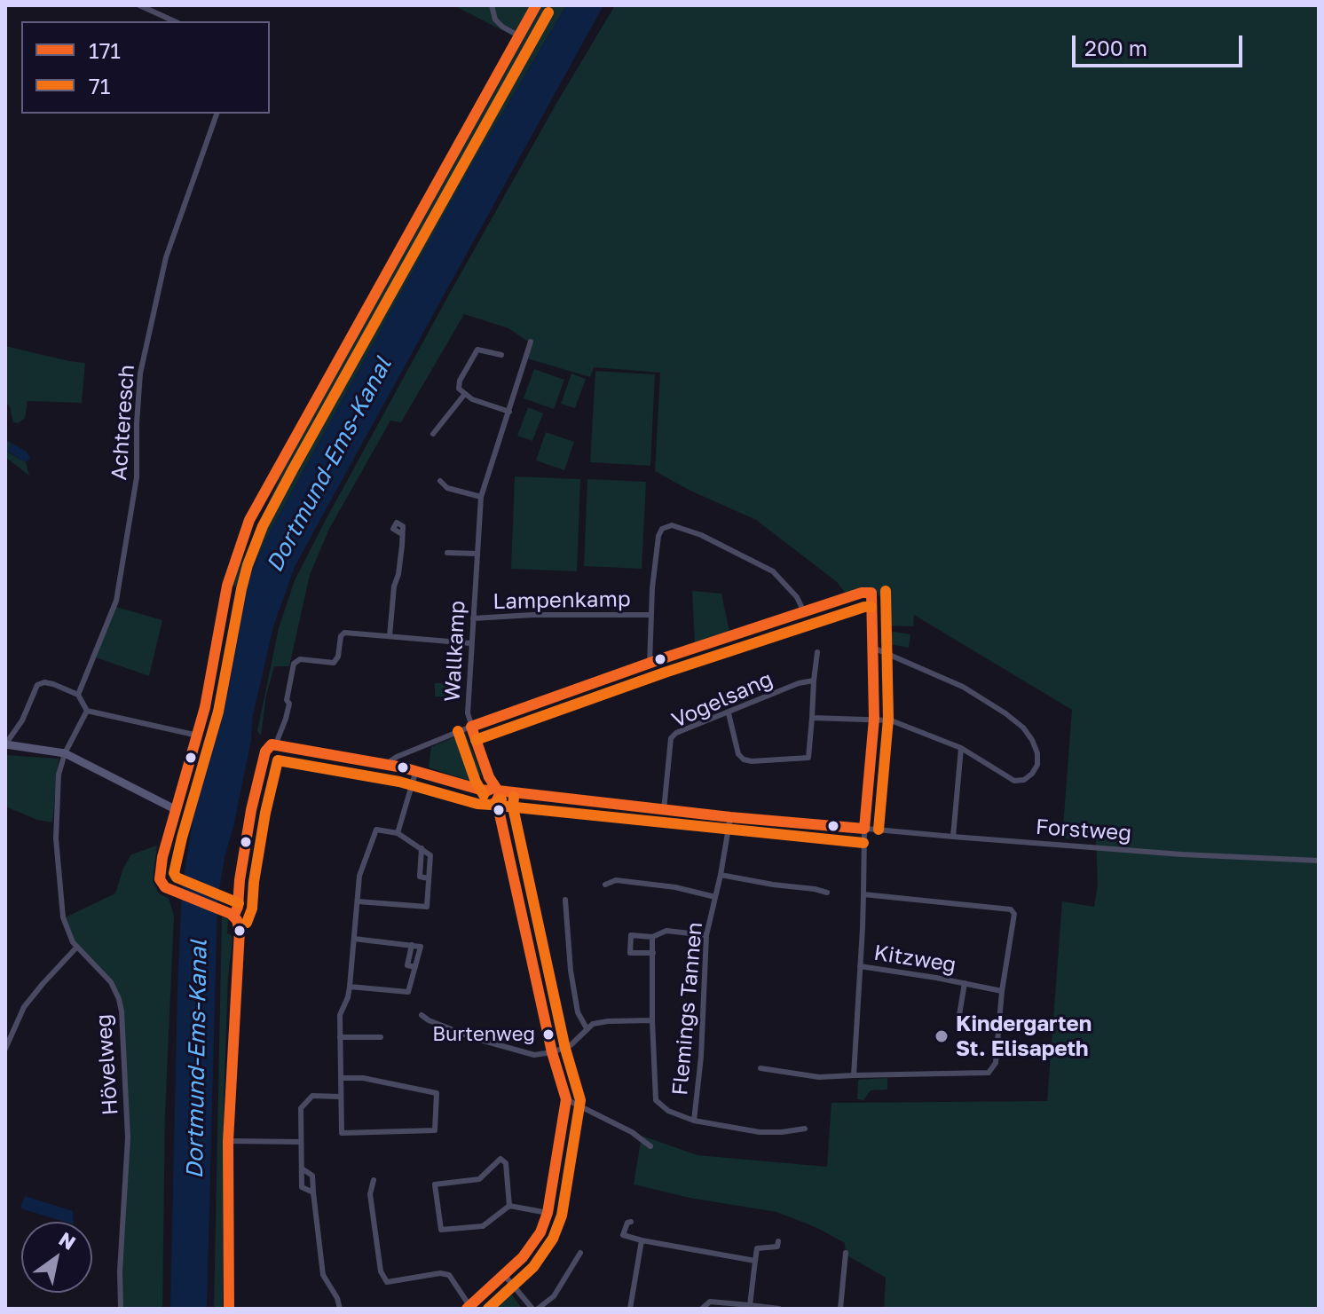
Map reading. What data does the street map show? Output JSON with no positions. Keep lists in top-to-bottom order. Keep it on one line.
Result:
{"streets":{"street":["Achteresch","Lampenkamp","Wallkamp","Vogelsang","Forstweg","Kitzweg","Flemings Tannen","Hövelweg"]},"crossings":[["Lampenkamp","Wallkamp"],["Wallkamp","Forstweg"],["Vogelsang","Forstweg"],["Forstweg","Flemings Tannen"]],"water":["Dortmund-Ems-Kanal"],"places":["Burtenweg","Kindergarten St. Elisapeth"],"lines":["transit line 171","transit line 71"],"legend":["171","71"],"scale_bar":"200 m","north":"top right"}
